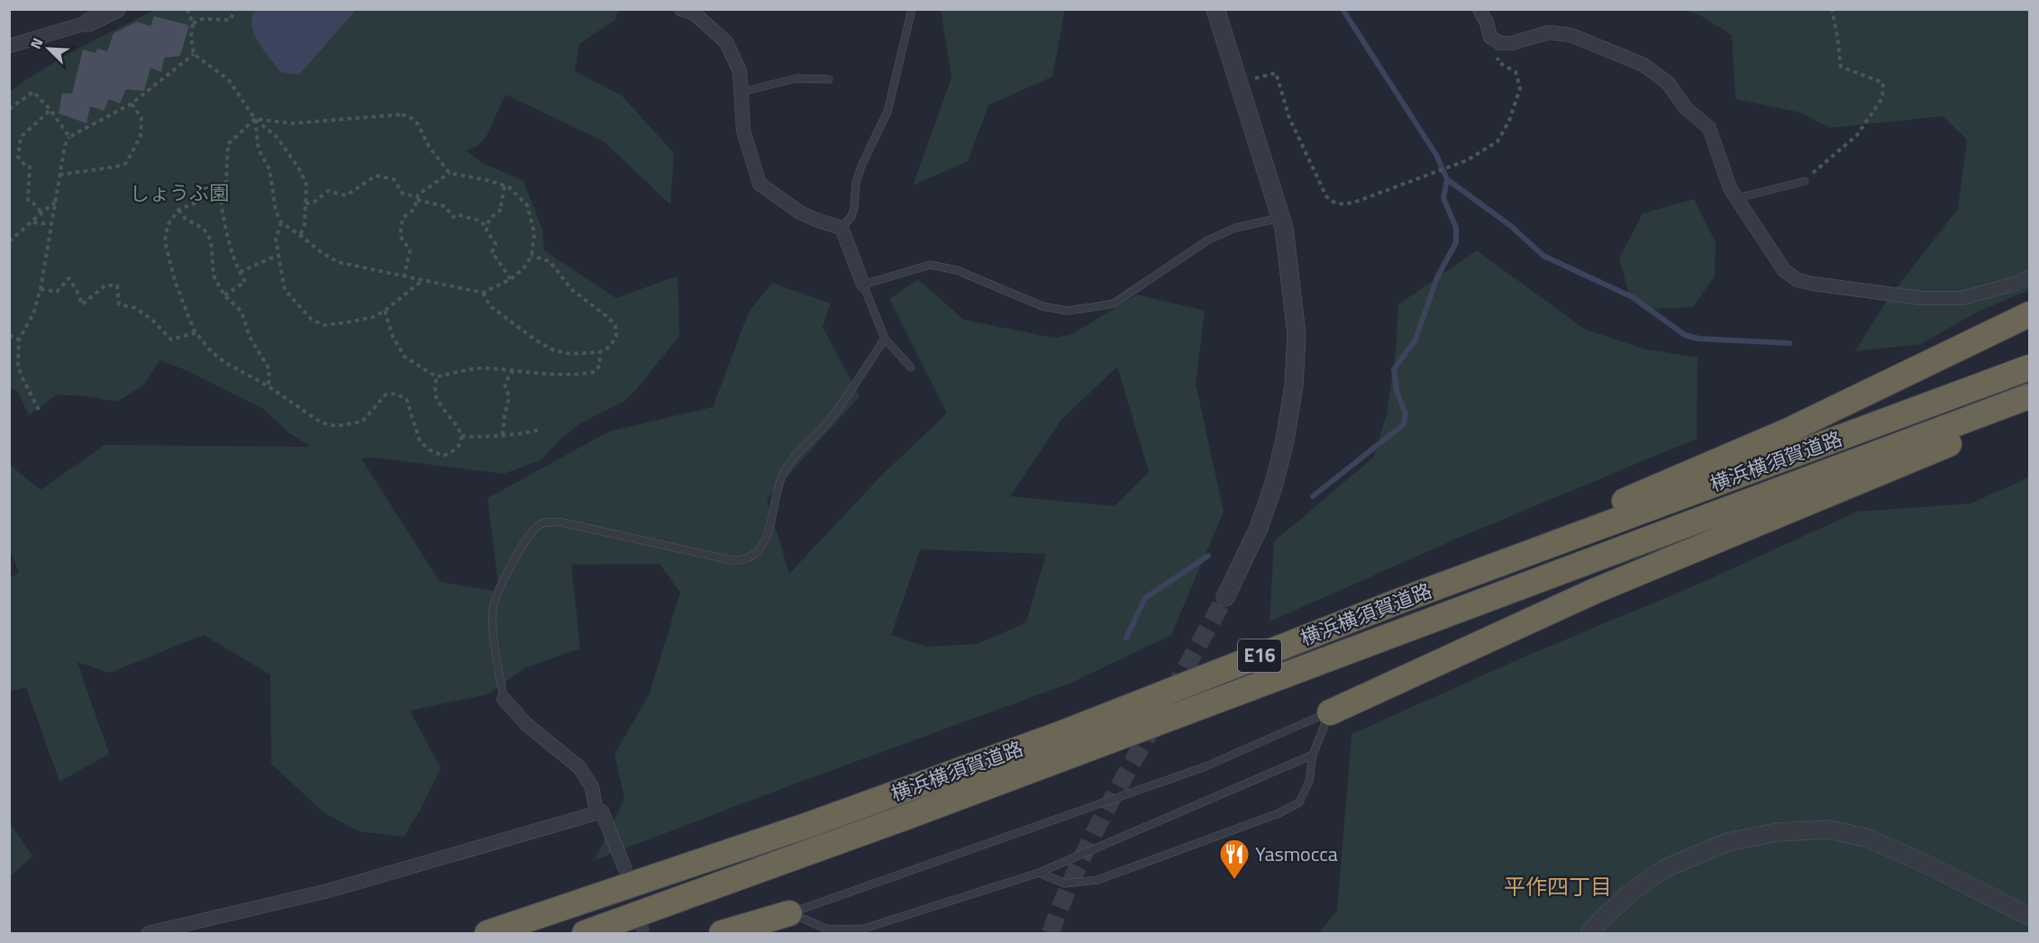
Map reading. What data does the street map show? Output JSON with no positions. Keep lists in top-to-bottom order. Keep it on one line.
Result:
{"streets":{"highway":["横浜横須賀道路","E16"]},"districts":["平作四丁目"],"parks":["しょうぶ園"],"places":{"restaurant":["Yasmocca"]},"north":"top left"}
